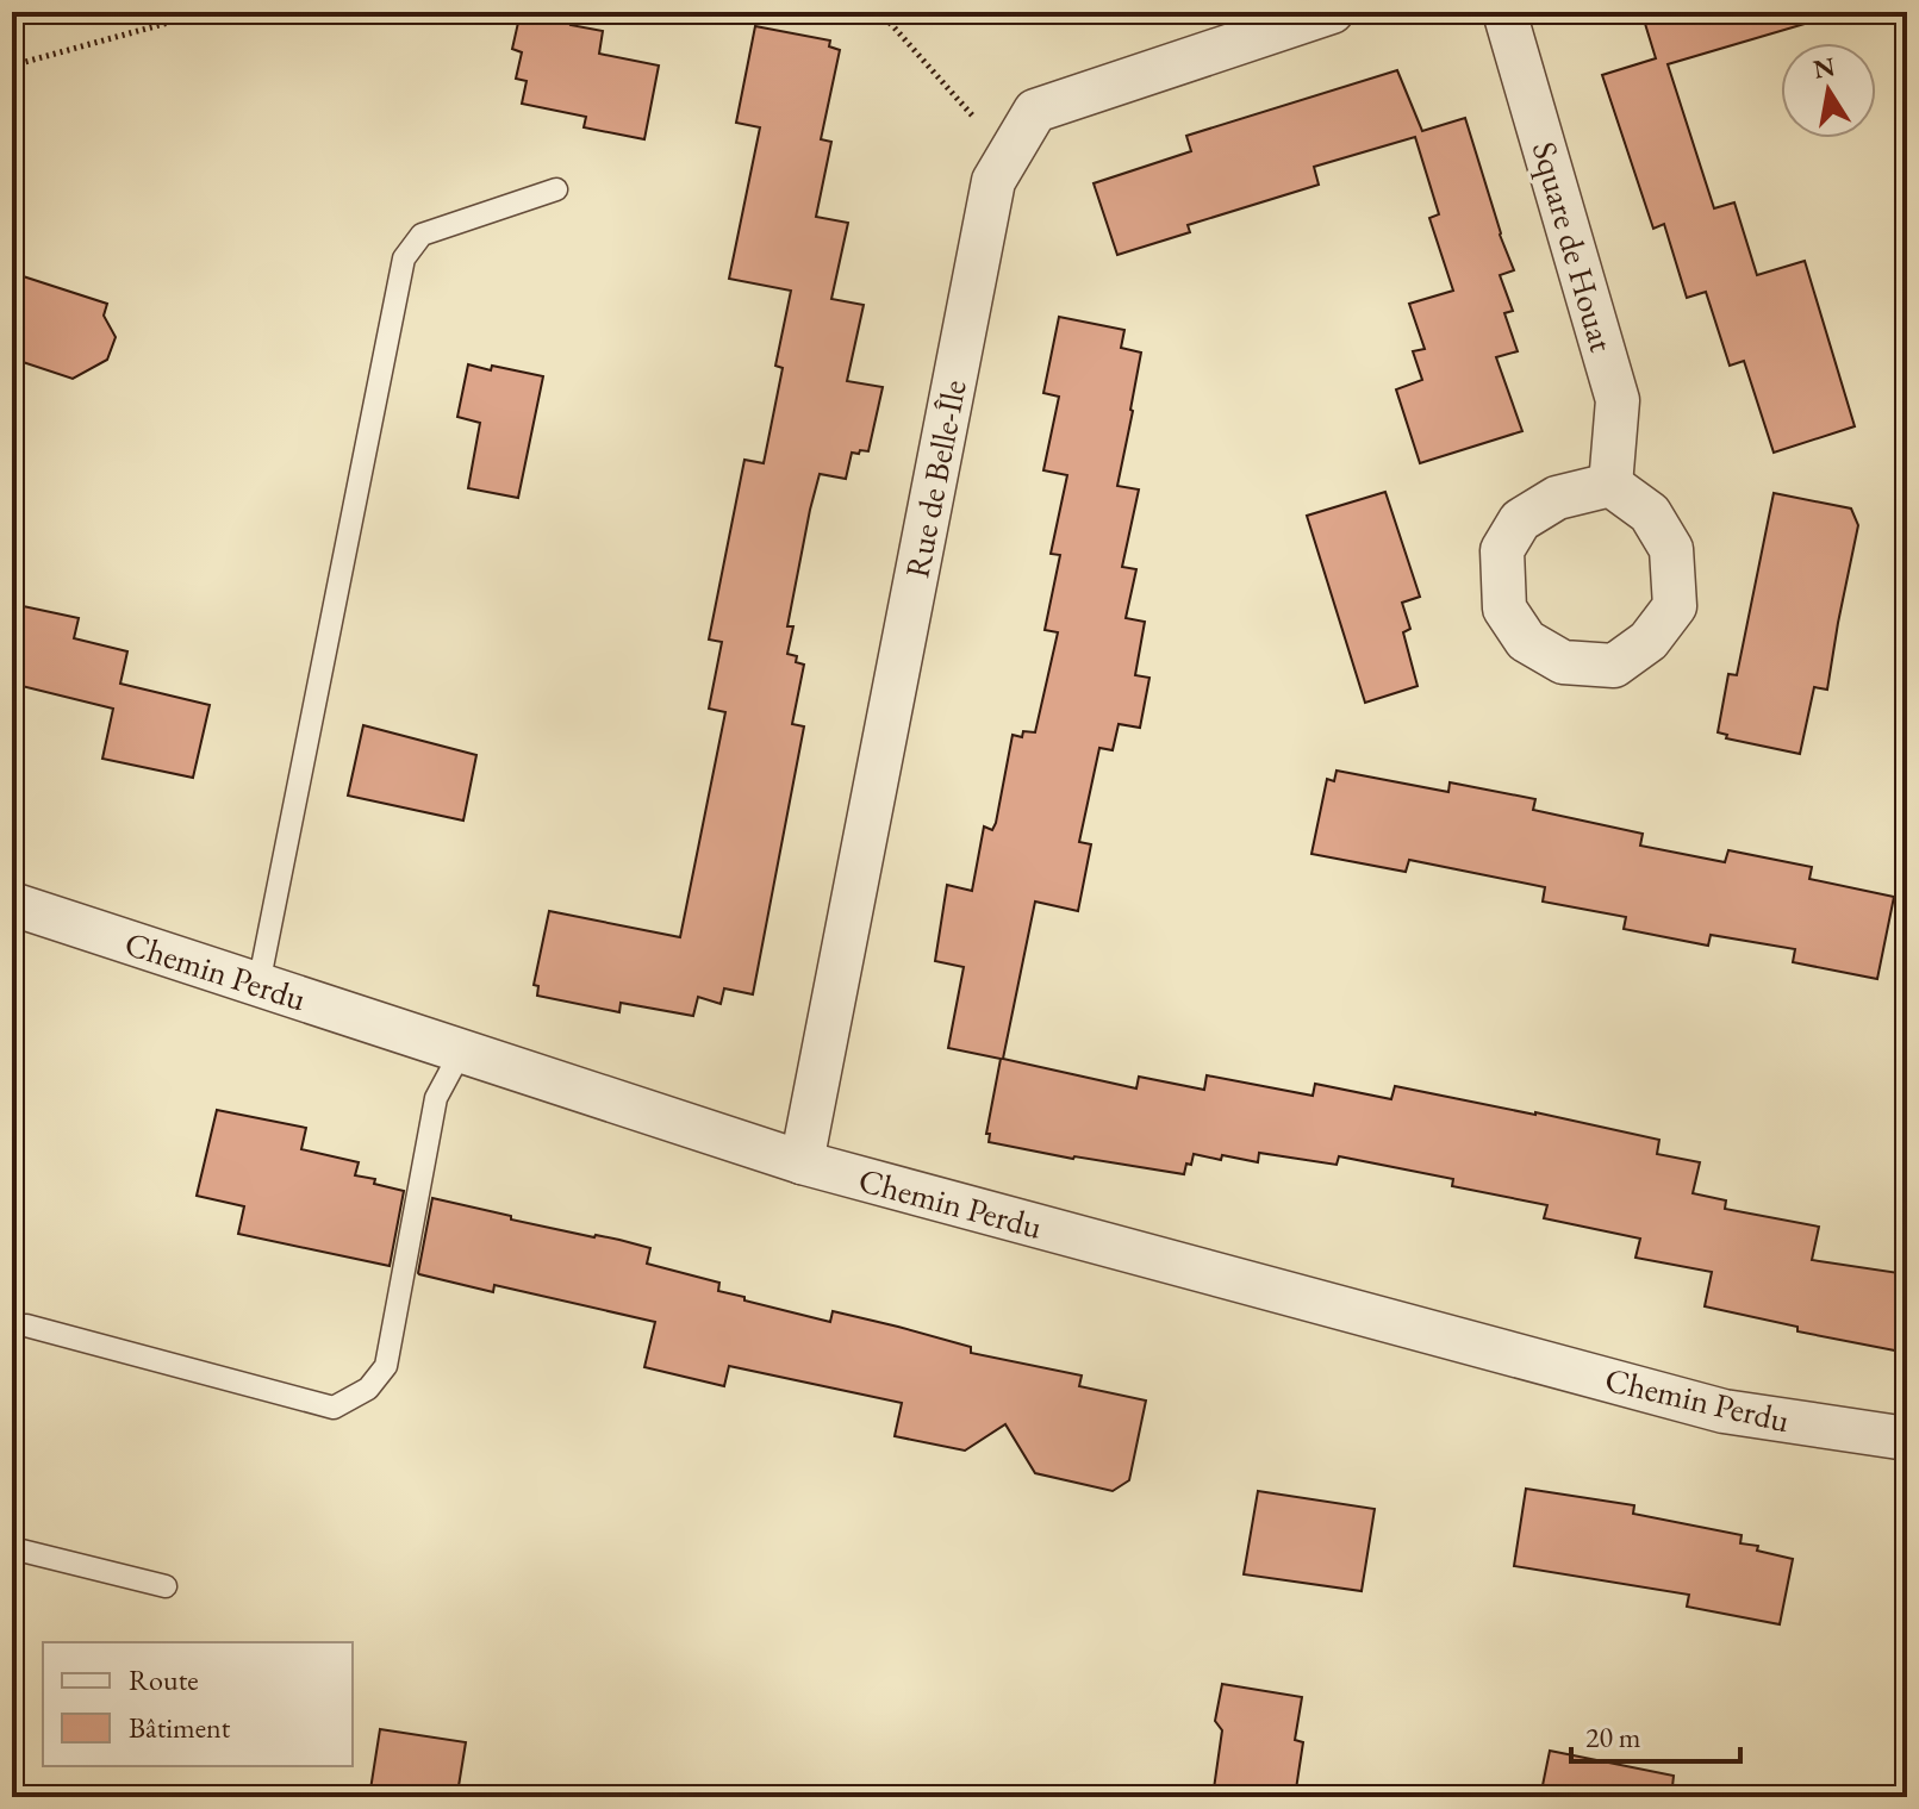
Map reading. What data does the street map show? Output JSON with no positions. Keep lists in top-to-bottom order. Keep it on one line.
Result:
{"streets":{"street":["Square de Houat","Rue de Belle-Île","Chemin Perdu"]},"crossings":[["Rue de Belle-Île","Chemin Perdu"]],"legend":["Route","Bâtiment"],"scale_bar":"20 m","north":"top"}
